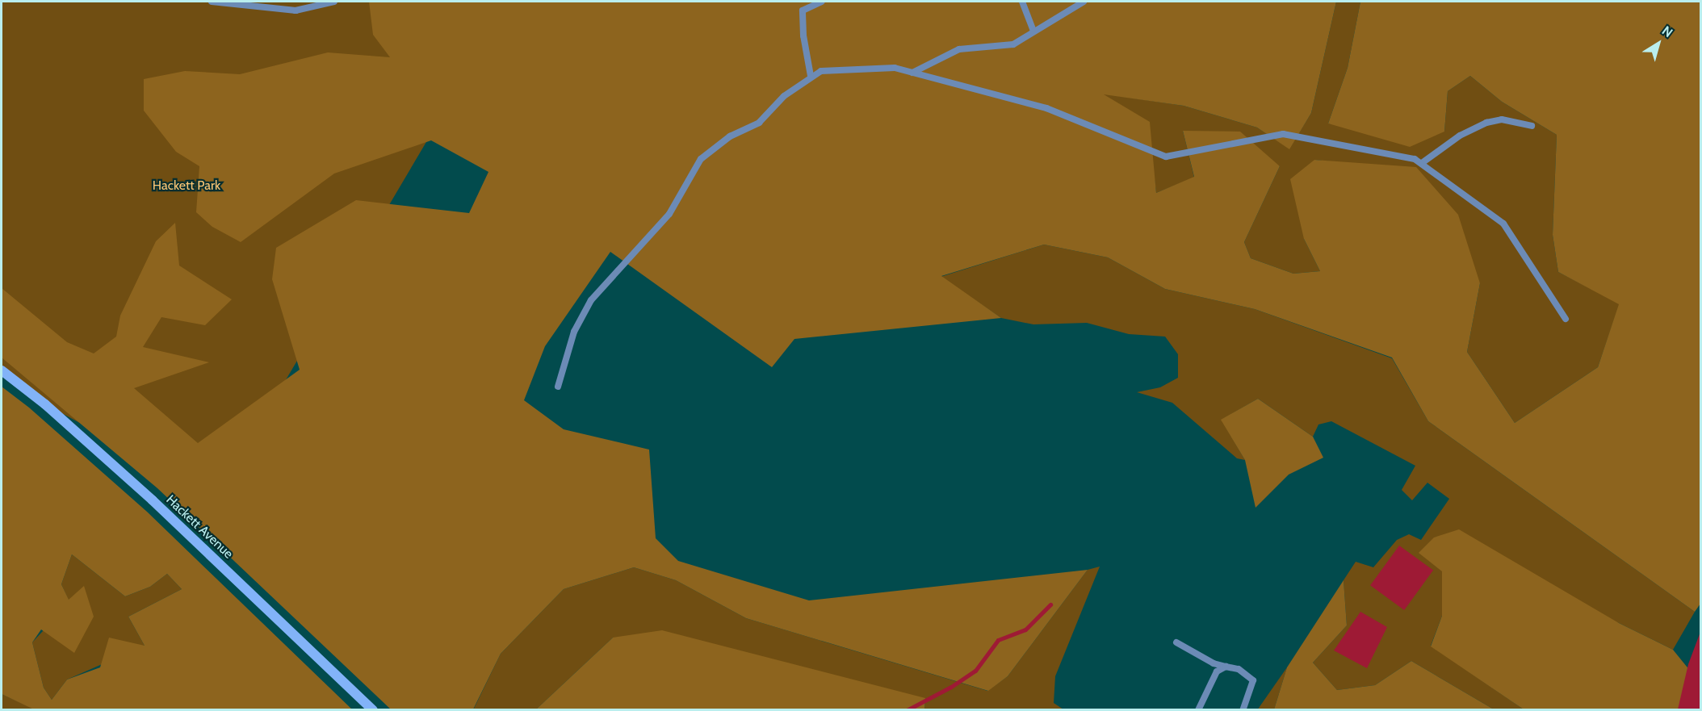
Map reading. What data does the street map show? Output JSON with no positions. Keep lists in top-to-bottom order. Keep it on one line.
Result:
{"streets":{"main road":["Hackett Avenue"]},"parks":["Hackett Park"],"north":"top right"}
